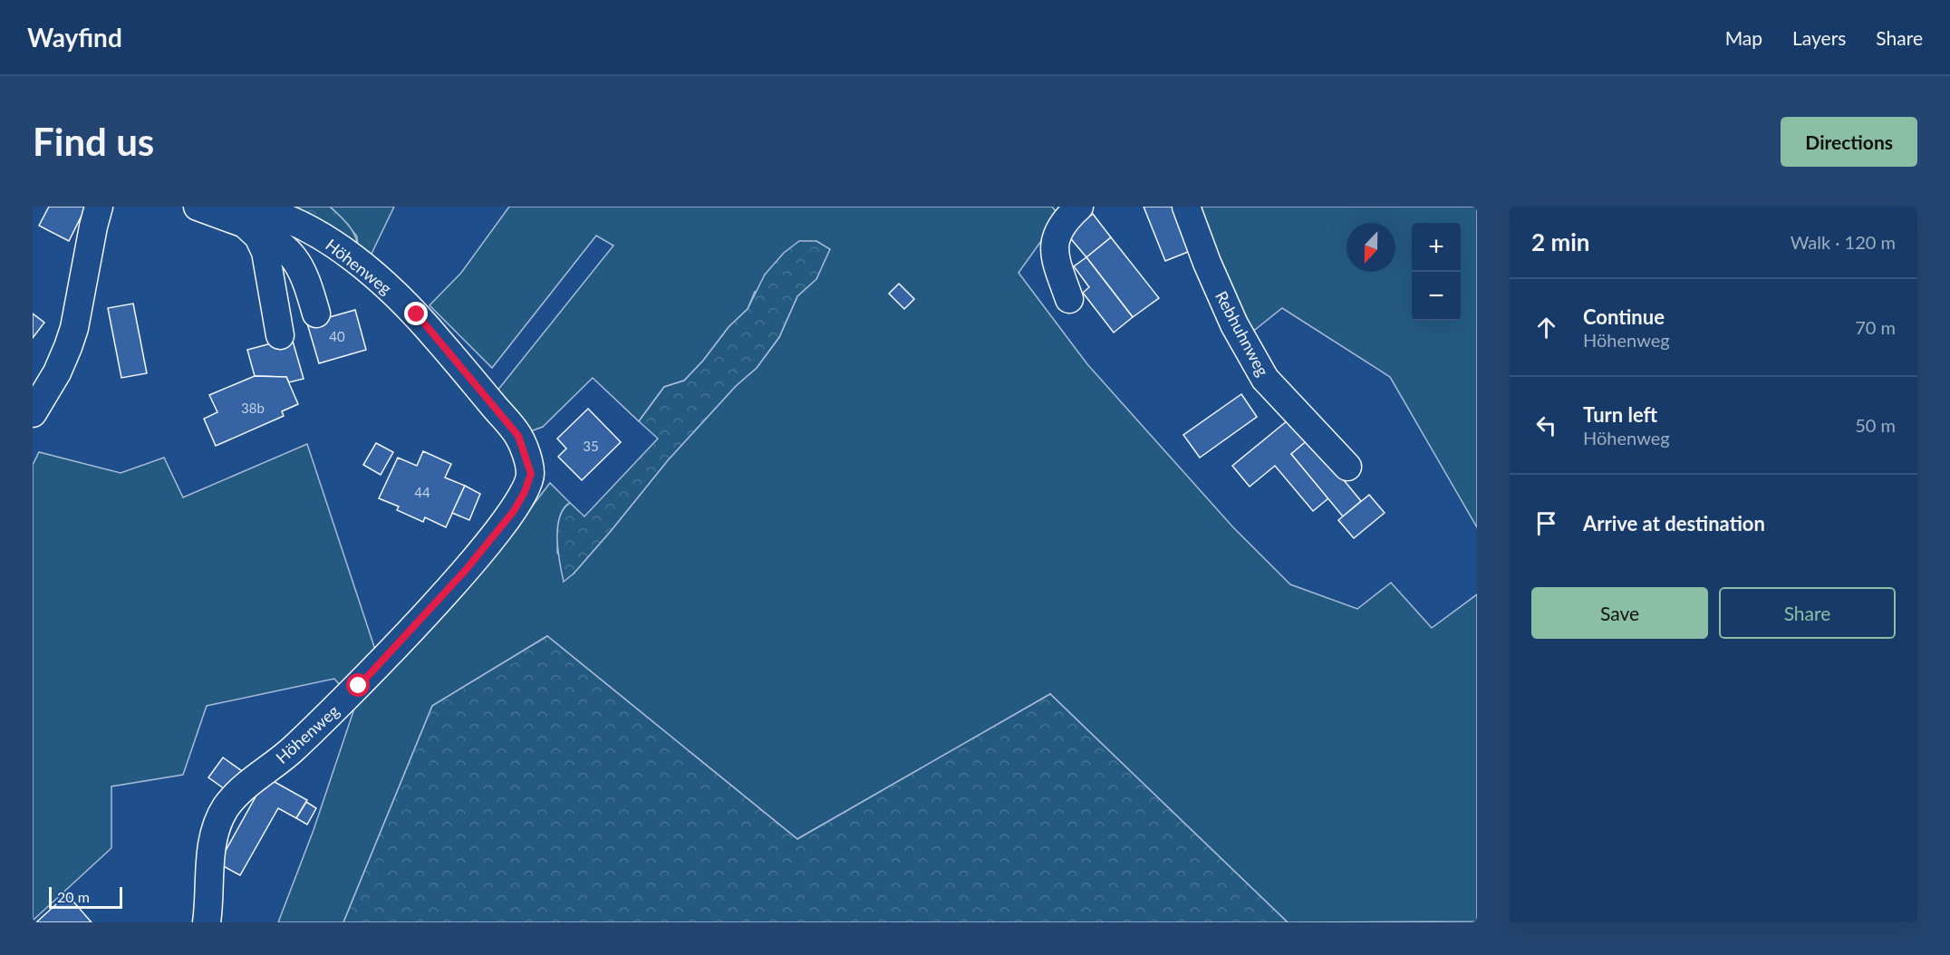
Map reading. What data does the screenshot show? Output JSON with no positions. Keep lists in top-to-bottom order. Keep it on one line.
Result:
{"streets":{"street":["Höhenweg","Rebhuhnweg"]},"house_numbers":["40","38b","35","44"],"scale_bar":"20 m","north":"bottom","page":{"header":"Wayfind","nav":["Map","Layers","Share"],"buttons":["Directions",["Save","Share"]],"title":"Find us","heading":["2 min","Walk · 120 m"],"map_buttons":["+","−"],"list":[["Continue","Höhenweg","70 m"],["Turn left","Höhenweg","50 m"],"Arrive at destination"],"scale":"20 m"}}
